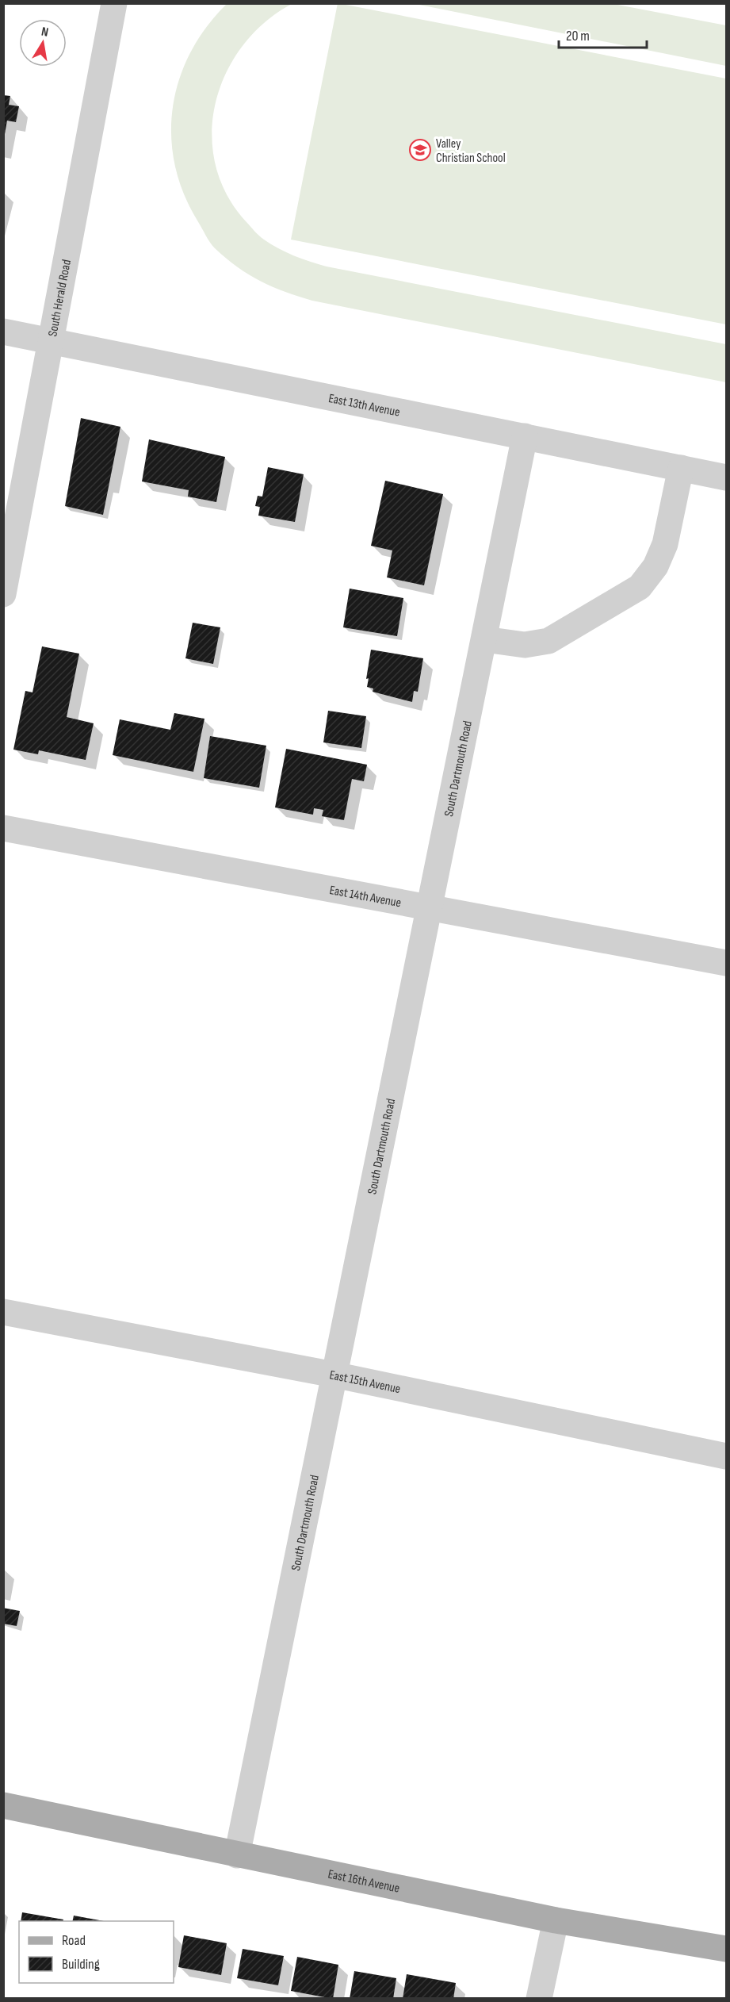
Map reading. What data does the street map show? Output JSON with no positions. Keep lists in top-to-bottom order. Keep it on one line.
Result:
{"streets":{"main road":["East 16th Avenue"],"street":["South Herald Road","East 13th Avenue","South Dartmouth Road","East 14th Avenue","East 15th Avenue"]},"crossings":[["South Herald Road","East 13th Avenue"],["East 13th Avenue","South Dartmouth Road"],["South Dartmouth Road","East 14th Avenue"],["South Dartmouth Road","East 15th Avenue"],["South Dartmouth Road","East 16th Avenue"]],"places":{"school or university":["Valley Christian School"]},"legend":["Road","Building"],"scale_bar":"20 m","north":"top"}
